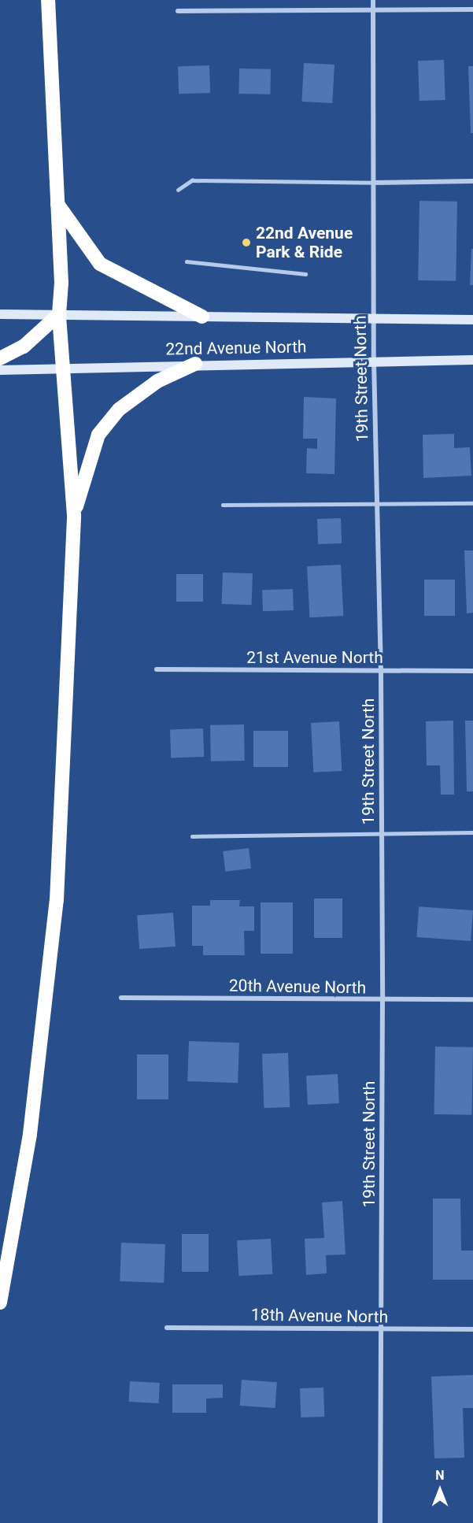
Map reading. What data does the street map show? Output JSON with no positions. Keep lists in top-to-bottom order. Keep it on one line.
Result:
{"streets":{"main road":["22nd Avenue North"],"street":["19th Street North","21st Avenue North","20th Avenue North","18th Avenue North"]},"crossings":[["22nd Avenue North","19th Street North"],["19th Street North","21st Avenue North"],["19th Street North","20th Avenue North"],["19th Street North","18th Avenue North"]],"places":["22nd Avenue Park & Ride"],"north":"top"}
